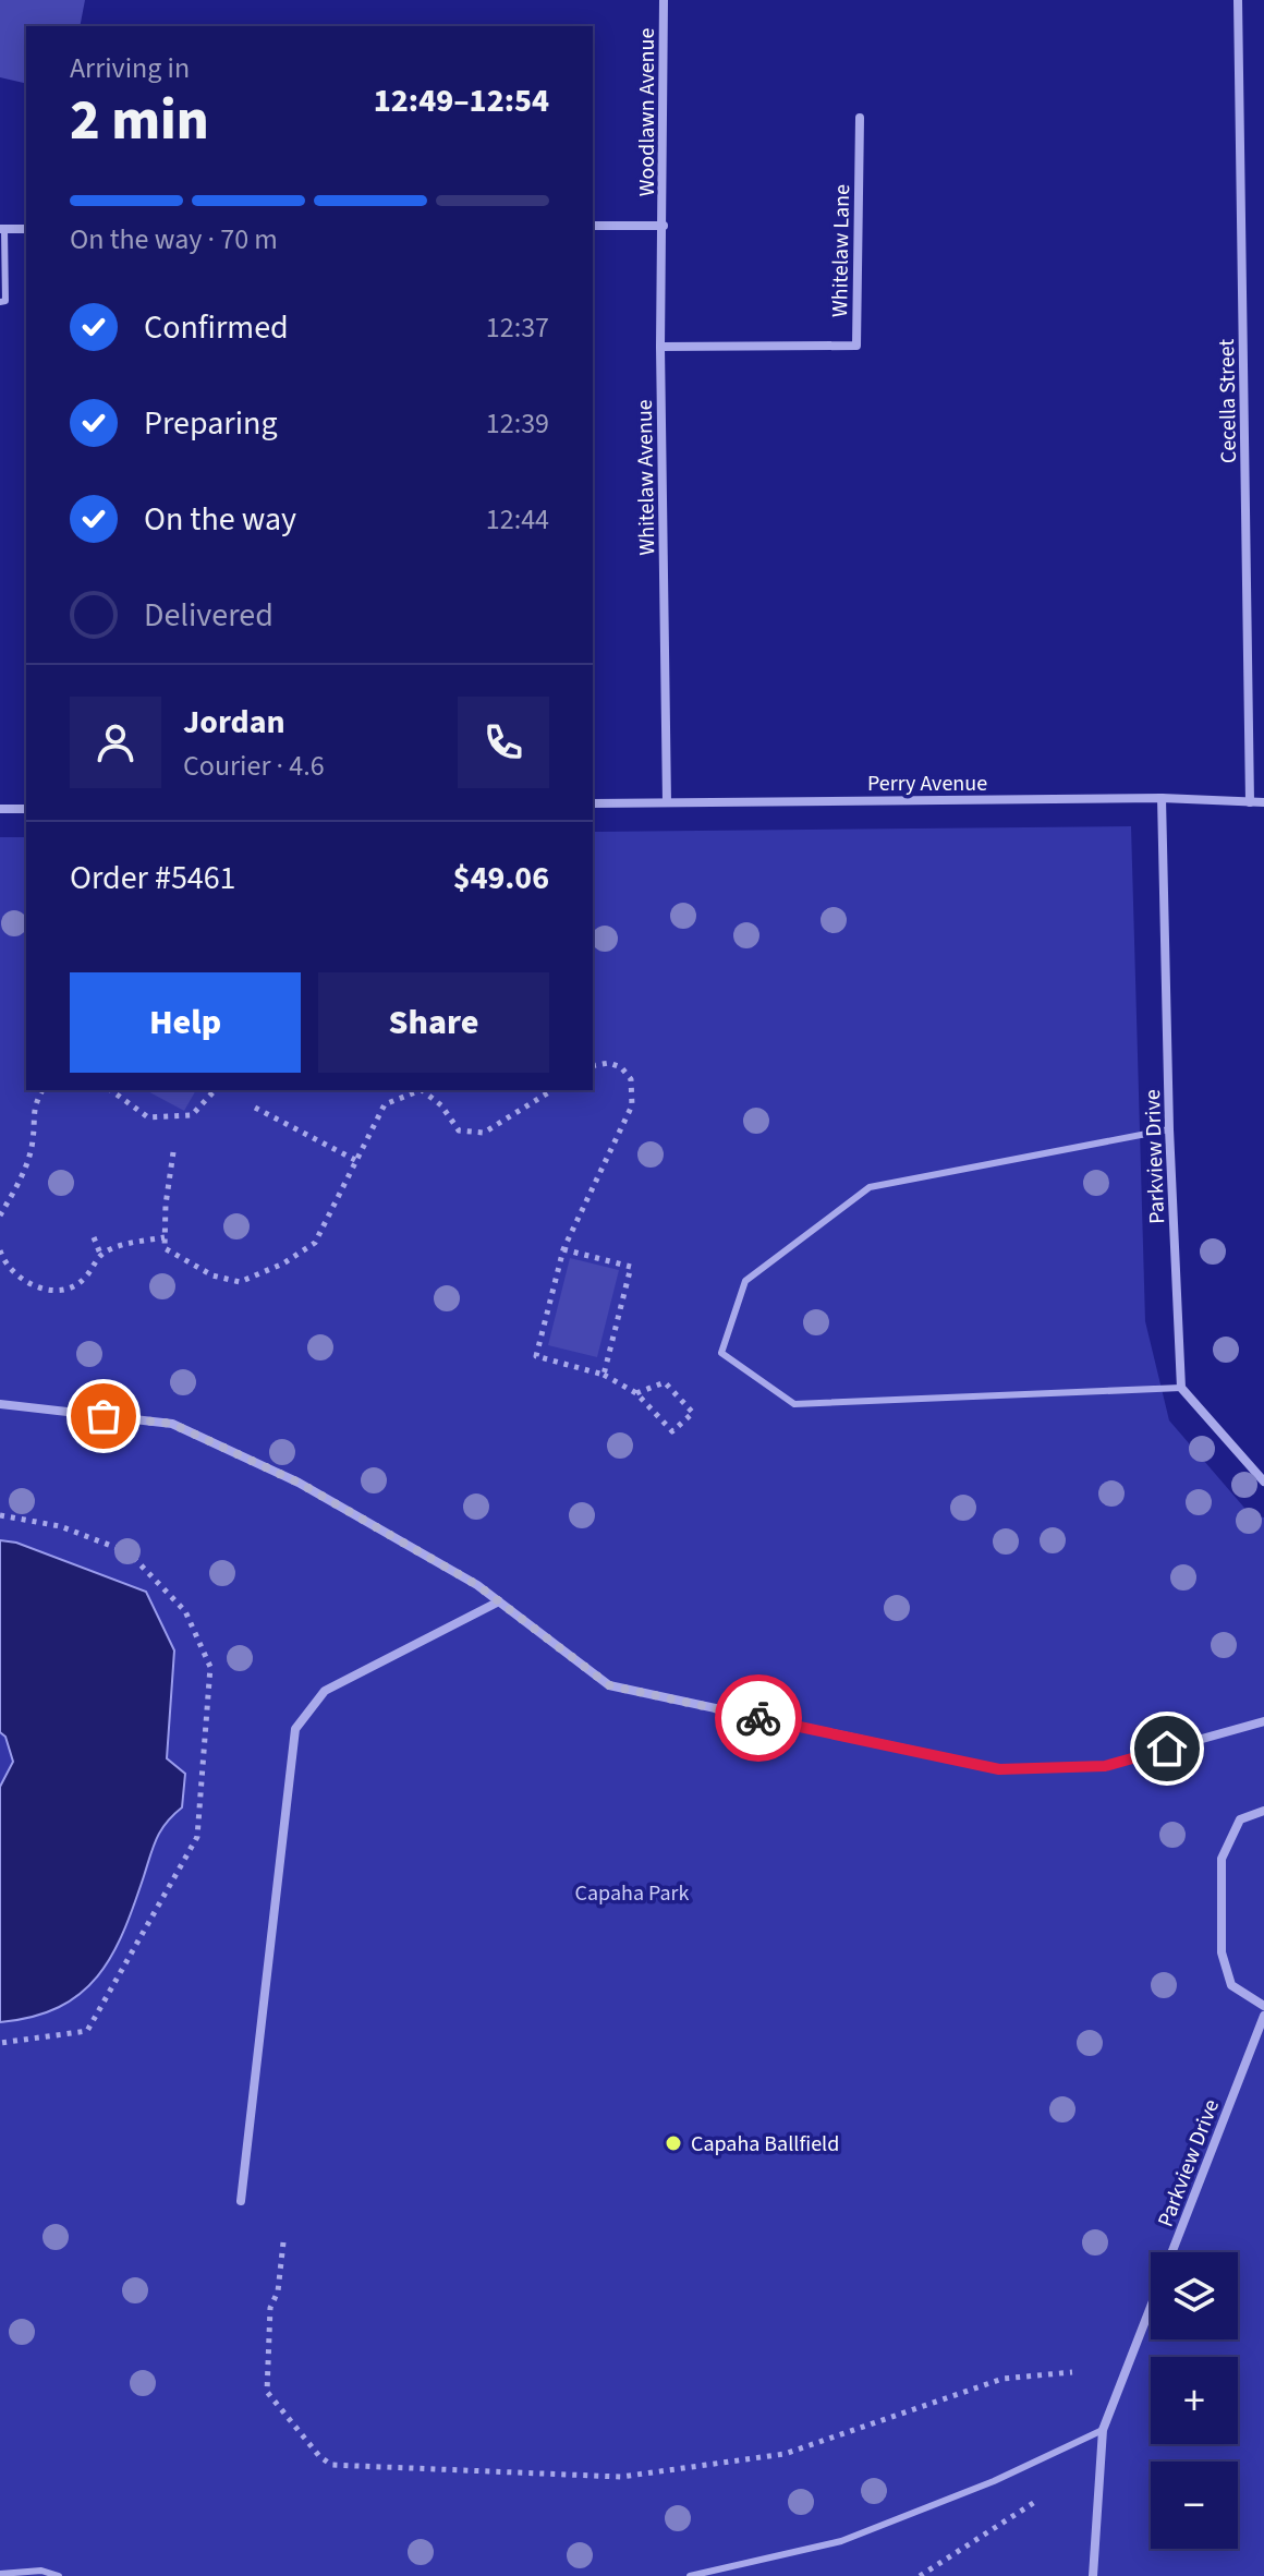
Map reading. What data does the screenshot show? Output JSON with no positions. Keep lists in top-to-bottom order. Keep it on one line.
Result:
{"streets":{"street":["Woodlawn Avenue","Whitelaw Lane","Cecella Street","Whitelaw Avenue","Perry Avenue","Parkview Drive"]},"crossings":[["Woodlawn Avenue","Whitelaw Avenue"],["Whitelaw Lane","Whitelaw Avenue"],["Cecella Street","Perry Avenue"],["Whitelaw Avenue","Perry Avenue"],["Perry Avenue","Parkview Drive"]],"parks":["Capaha Park"],"places":["Capaha Ballfield"],"page":{"heading":["2 min","Arriving in","12:49–12:54"],"panel":["Jordan","Courier · 4.6","Order #5461","$49.06"],"bar":"On the way · 70 m","list":[["Confirmed","12:37"],["Preparing","12:39"],["On the way","12:44"],"Delivered"],"buttons":["Help","Share"],"map_buttons":["+","−"]}}
